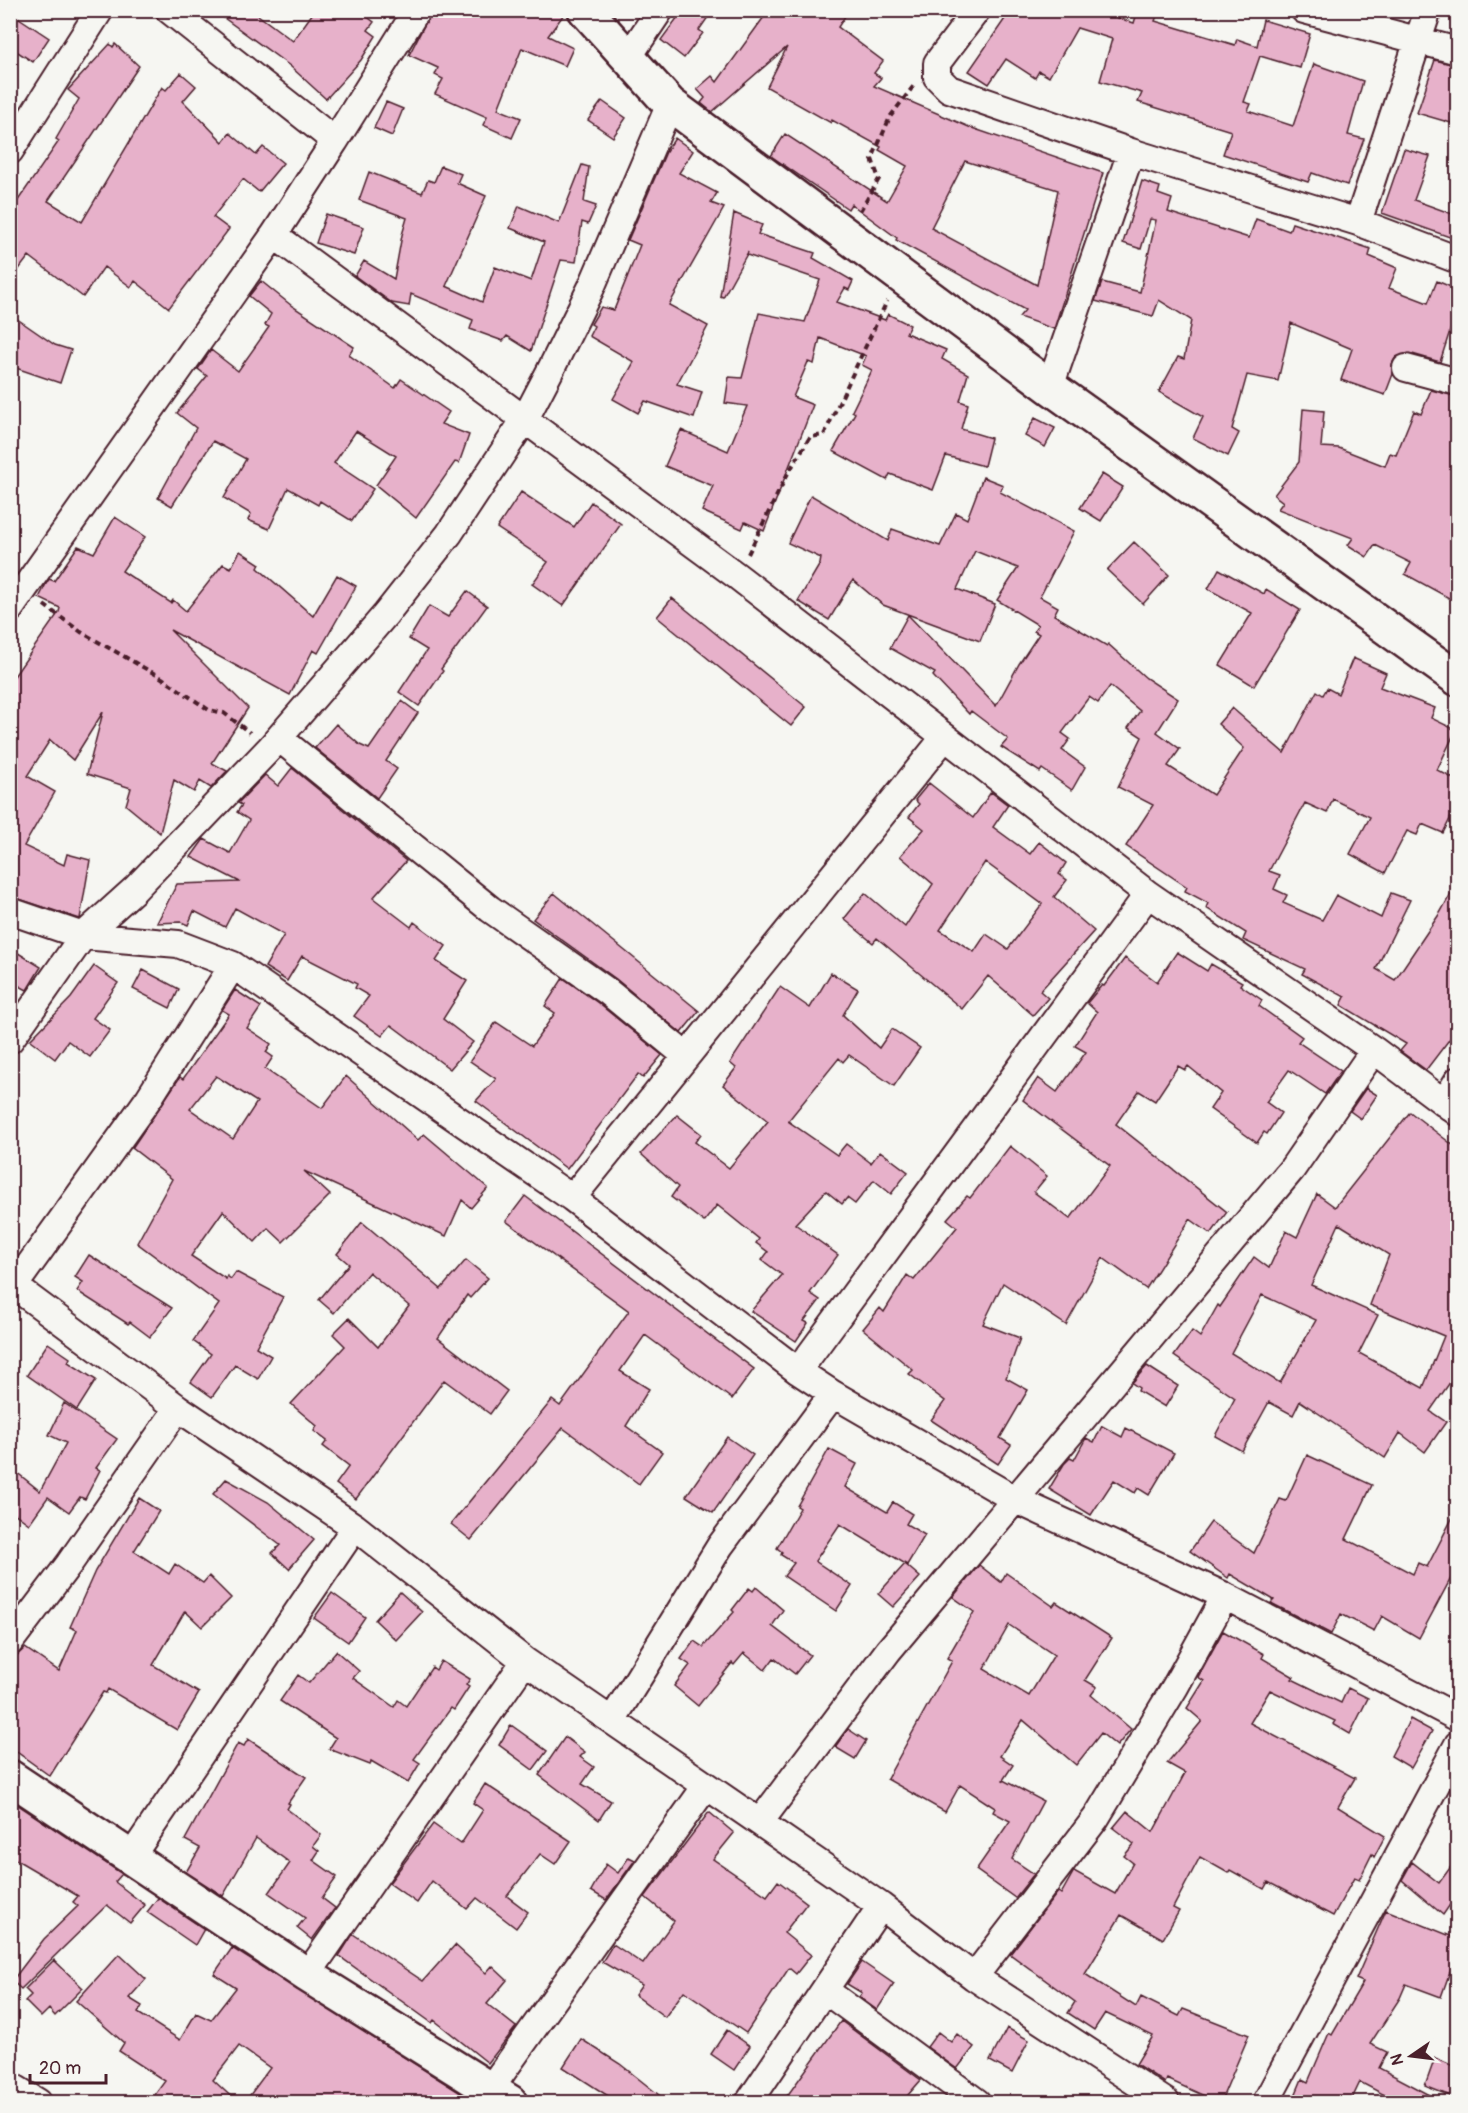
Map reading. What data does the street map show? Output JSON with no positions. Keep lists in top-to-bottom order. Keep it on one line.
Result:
{"scale_bar":"20 m","north":"left"}
